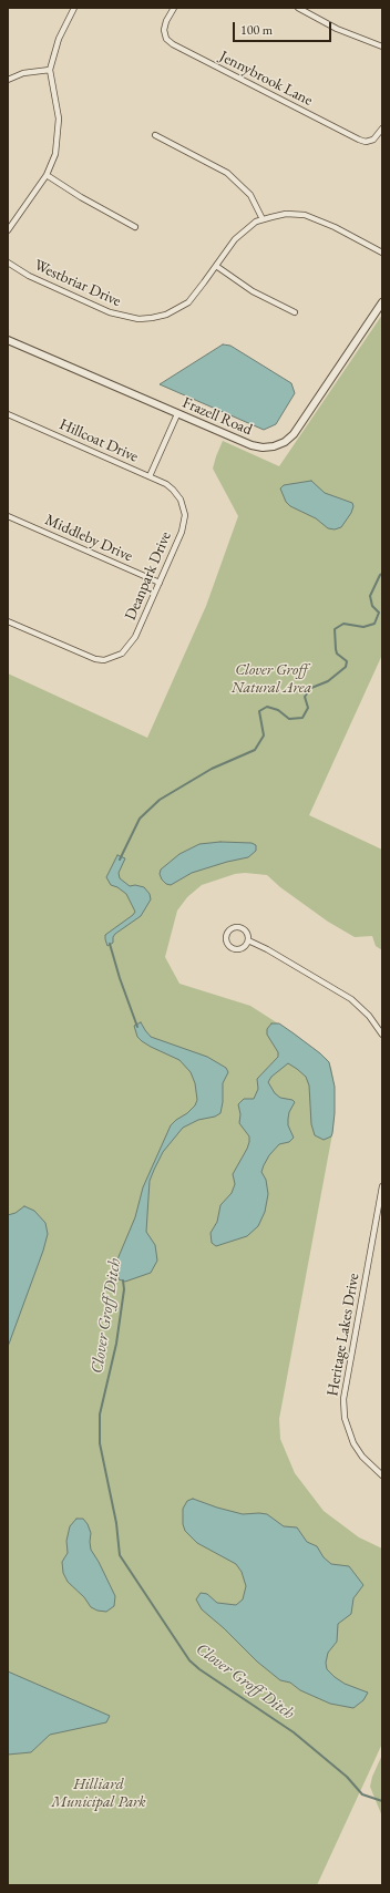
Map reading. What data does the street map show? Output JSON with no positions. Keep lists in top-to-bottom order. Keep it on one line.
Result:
{"streets":{"street":["Jennybrook Lane","Westbriar Drive","Frazell Road","Hillcoat Drive","Middleby Drive","Deanpark Drive","Heritage Lakes Drive"]},"crossings":[["Hillcoat Drive","Deanpark Drive"],["Middleby Drive","Deanpark Drive"]],"water":["Clover Groff Ditch"],"parks":["Clover Groff Natural Area","Hilliard Municipal Park"],"scale_bar":"100 m"}
